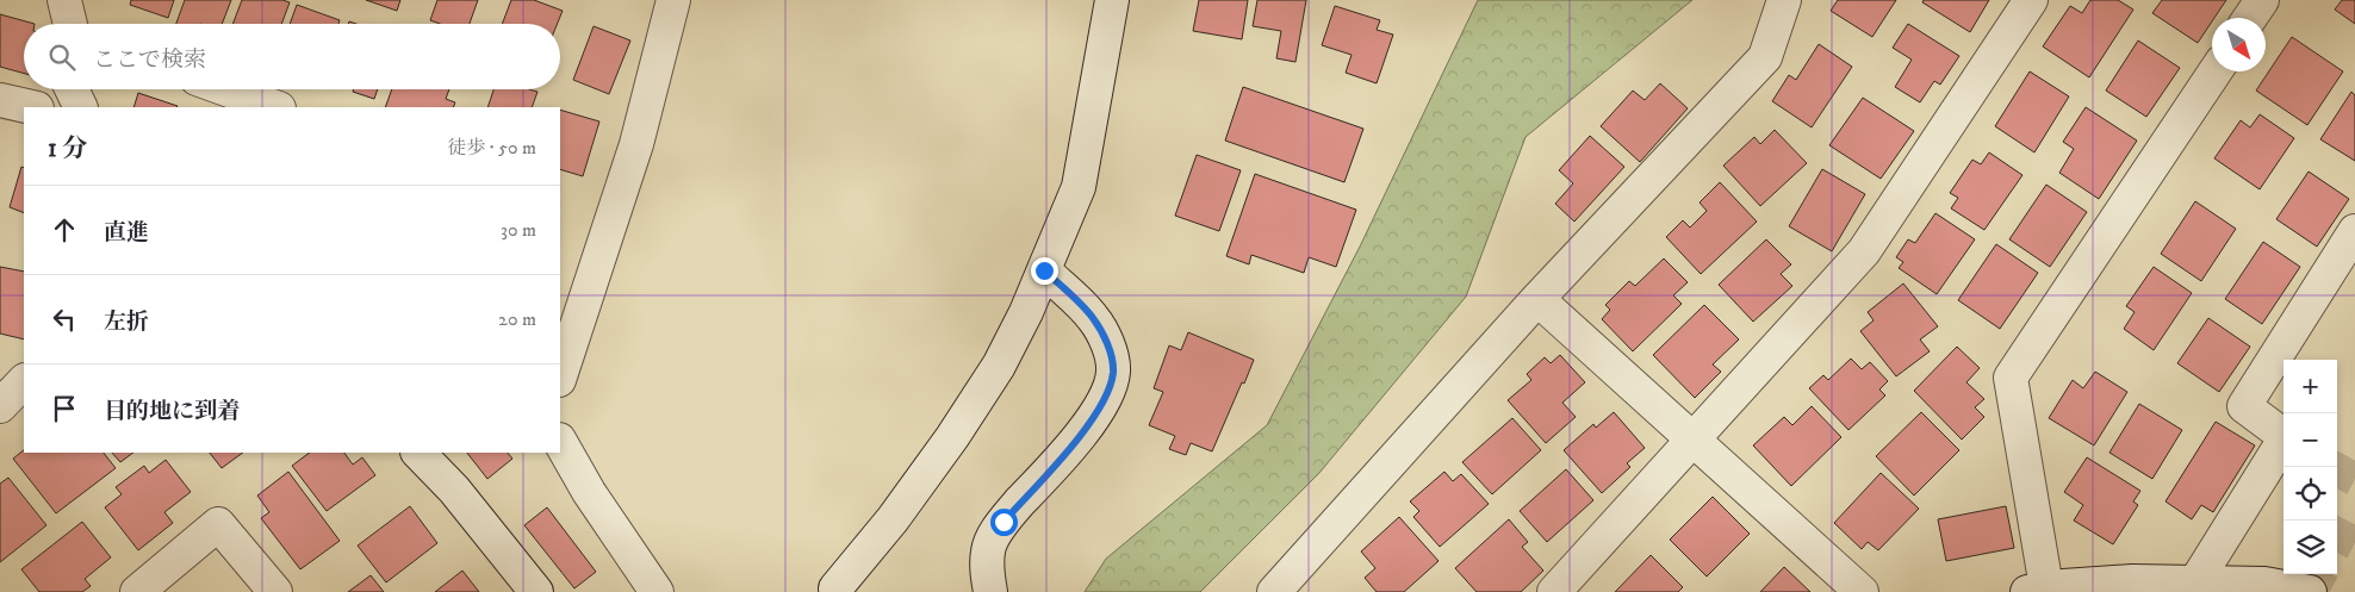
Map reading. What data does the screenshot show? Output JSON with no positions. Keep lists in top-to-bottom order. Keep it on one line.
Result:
{"north":"bottom right","page":{"search":"ここで検索","heading":["1 分","徒歩 · 50 m"],"list":[["直進","30 m"],["左折","20 m"],"目的地に到着"],"map_buttons":["+","−"]}}
